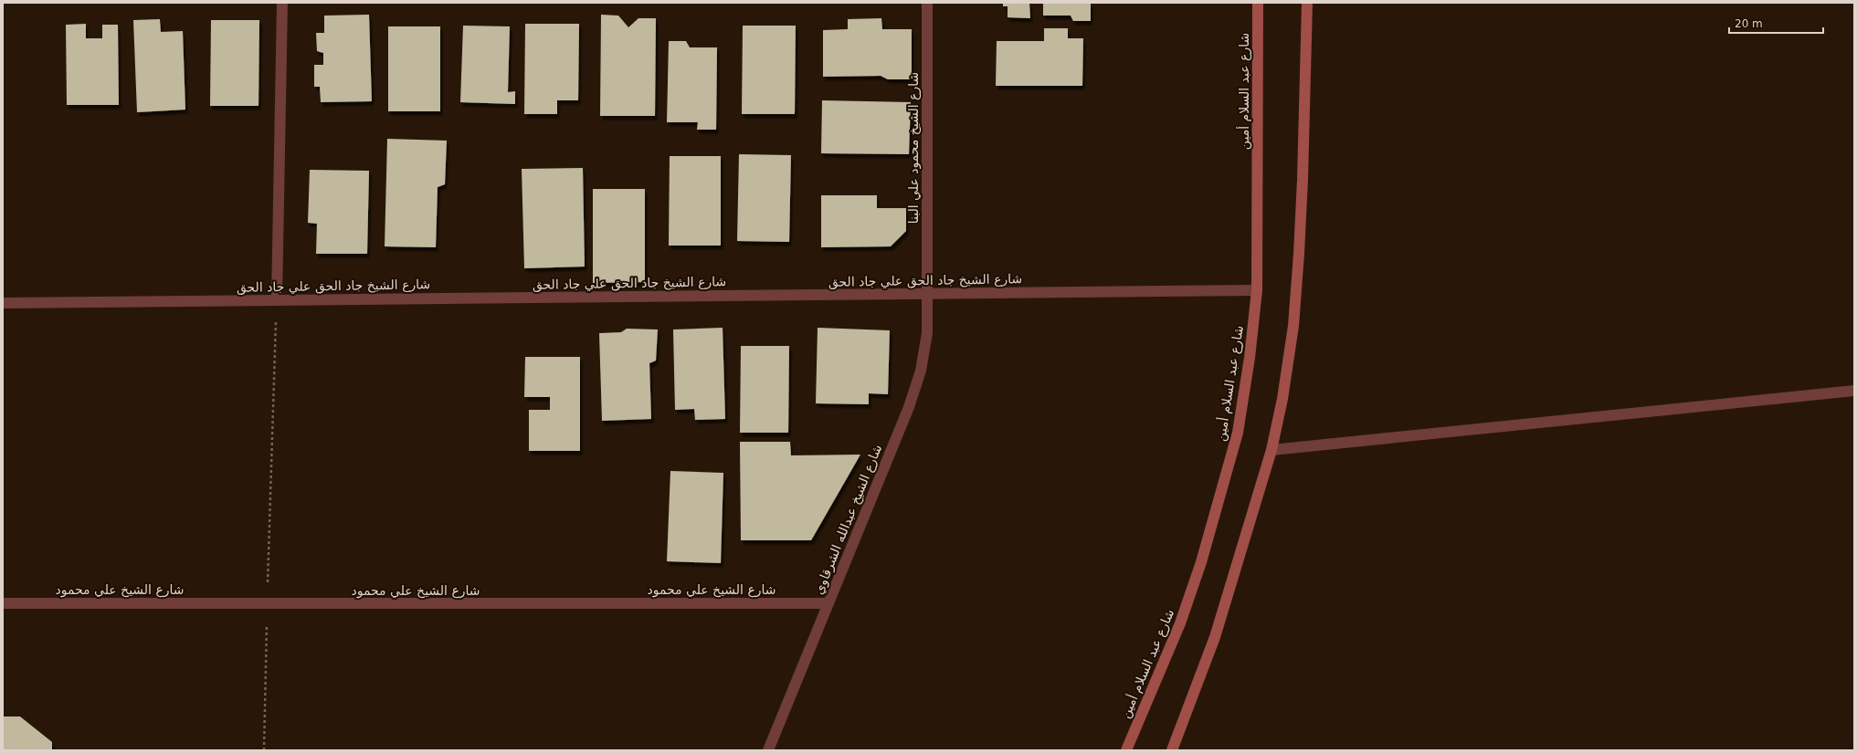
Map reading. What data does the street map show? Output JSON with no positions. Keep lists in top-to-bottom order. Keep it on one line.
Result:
{"streets":{"street":["شارع عبد السلام أمين","شارع الشيخ محمود علي البنا","شارع الشيخ جاد الحق علي جاد الحق","شارع الشيخ عبدالله الشرقاوي","شارع الشيخ علي محمود"]},"crossings":[["شارع عبد السلام أمين","شارع الشيخ جاد الحق علي جاد الحق"],["شارع الشيخ محمود علي البنا","شارع الشيخ جاد الحق علي جاد الحق"],["شارع الشيخ محمود علي البنا","شارع الشيخ عبدالله الشرقاوي"],["شارع الشيخ جاد الحق علي جاد الحق","شارع الشيخ عبدالله الشرقاوي"],["شارع الشيخ عبدالله الشرقاوي","شارع الشيخ علي محمود"]],"scale_bar":"20 m"}
